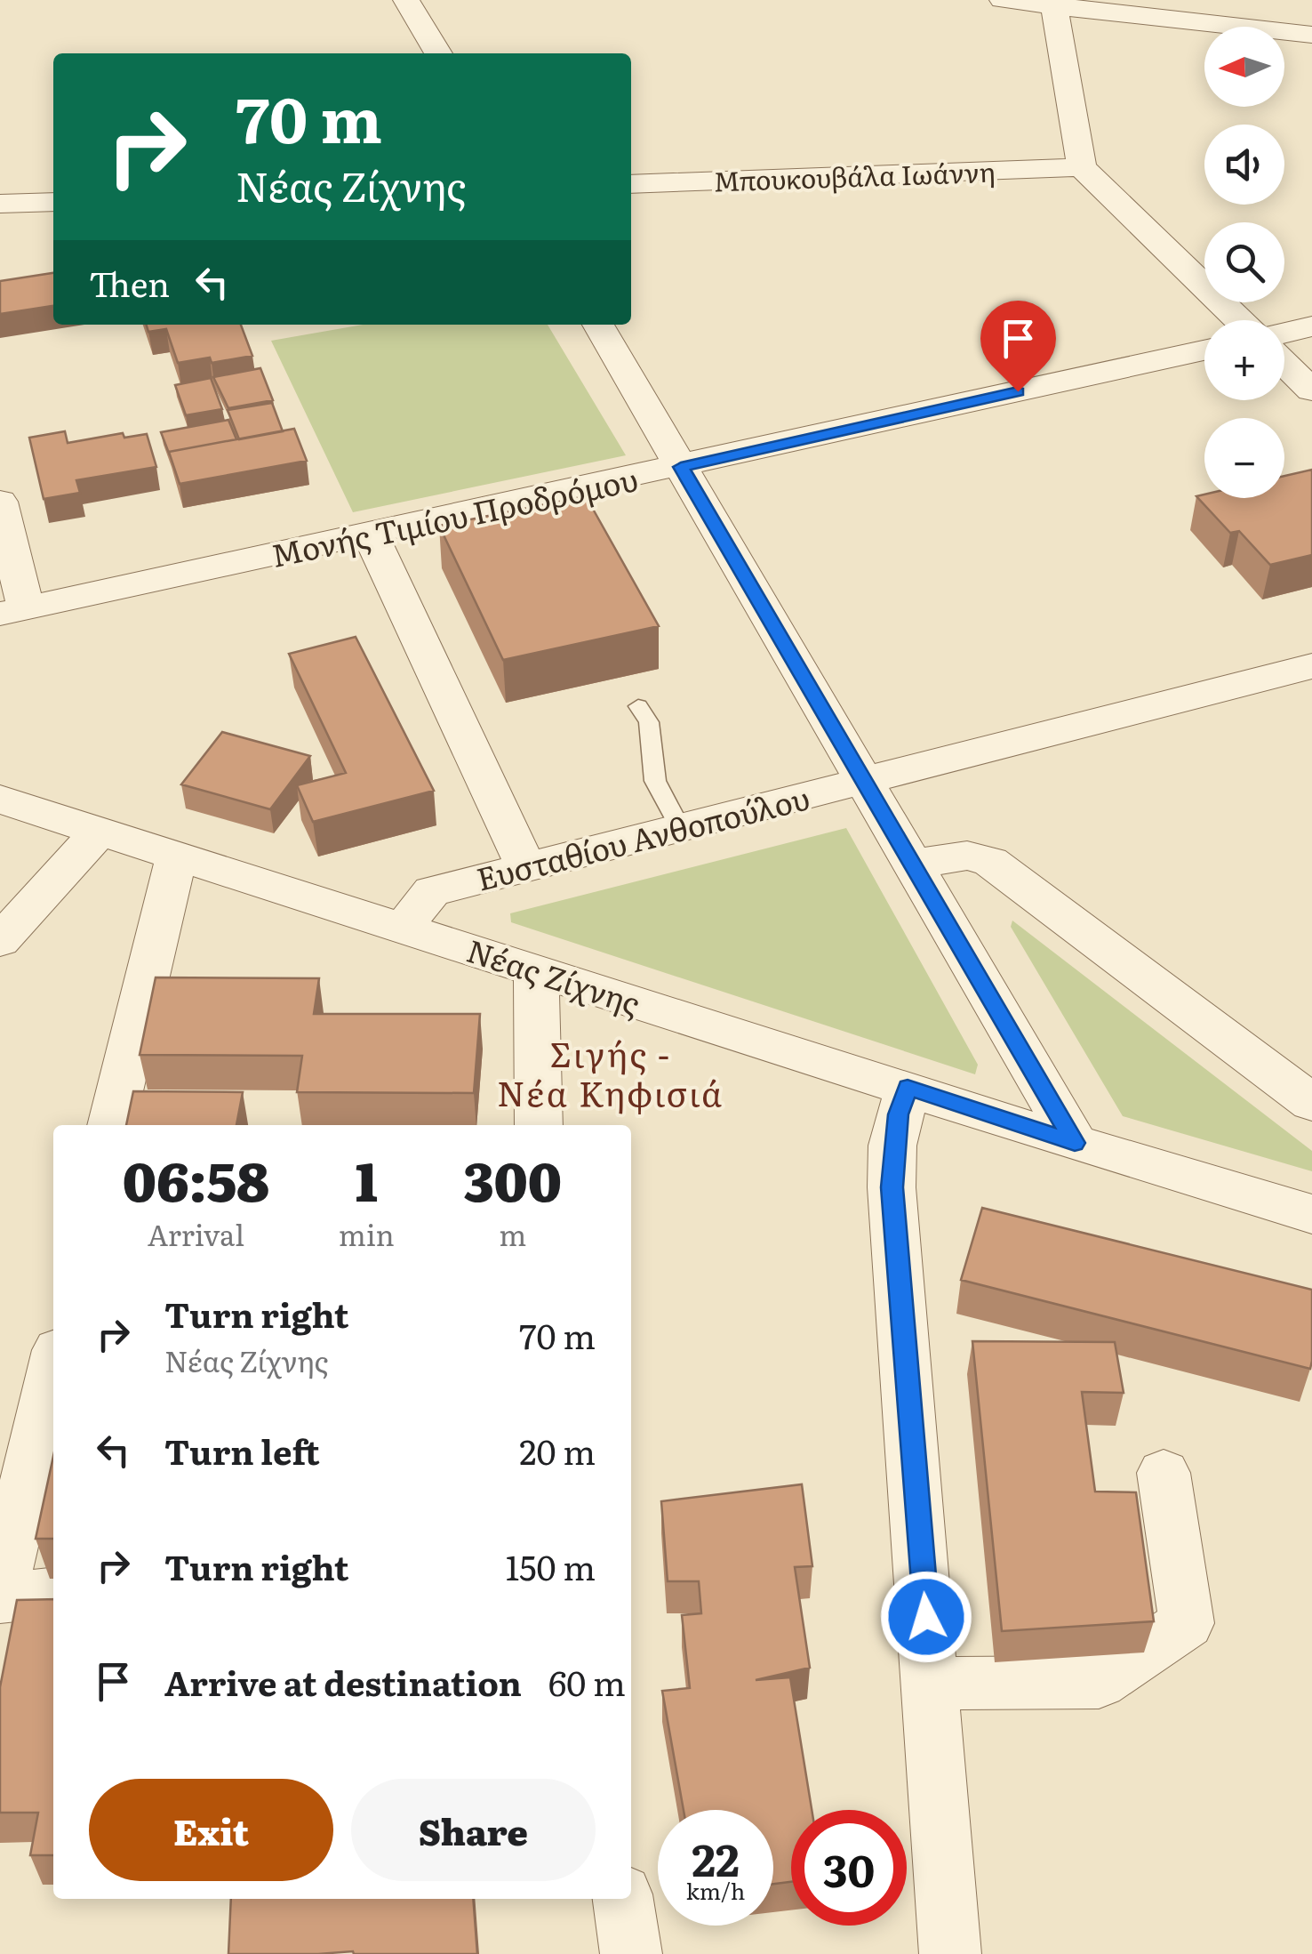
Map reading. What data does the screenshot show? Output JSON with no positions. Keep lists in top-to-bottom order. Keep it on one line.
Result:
{"streets":{"street":["Μπουκουβάλα Ιωάννη","Μονής Τιμίου Προδρόμου","Ευσταθίου Ανθοπούλου","Νέας Ζίχνης"]},"crossings":[["Ευσταθίου Ανθοπούλου","Νέας Ζίχνης"]],"districts":["Σιγής - Νέα Κηφισιά"],"north":"left","page":{"map_buttons":["+","−"],"turn":["70 m","Νέας Ζίχνης"],"then":"Then","eta":["06:58","Arrival","1","min","300","m"],"list":[{"name":"Turn right","note":"Νέας Ζίχνης","value":"70 m"},{"name":"Turn left","value":"20 m"},{"name":"Turn right","value":"150 m"},{"name":"Arrive at destination","value":"60 m"}],"buttons":["Exit","Share"],"speed":"22 km/h","limit":"30"}}
